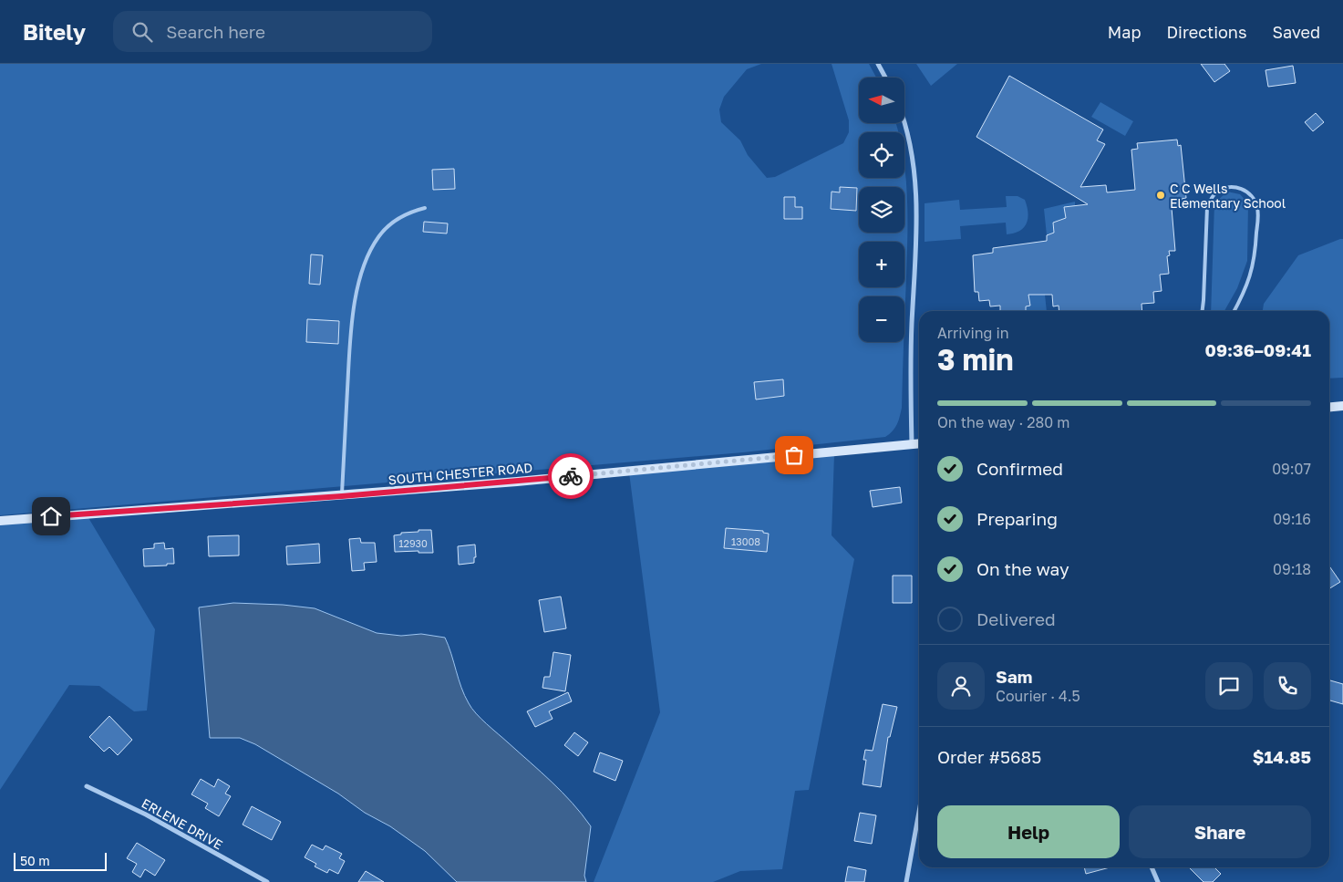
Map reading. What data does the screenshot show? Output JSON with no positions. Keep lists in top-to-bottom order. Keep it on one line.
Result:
{"streets":{"street":["SOUTH CHESTER ROAD","ERLENE DRIVE"]},"places":["C C Wells Elementary School"],"house_numbers":["13008","12930"],"scale_bar":"50 m","north":"left","page":{"header":"Bitely","search":"Search here","nav":["Map","Directions","Saved"],"map_buttons":["+","−"],"heading":["3 min","Arriving in","09:36–09:41"],"panel":["Sam","Courier · 4.5","Order #5685","$14.85"],"bar":"On the way · 280 m","list":[["Confirmed","09:07"],["Preparing","09:16"],["On the way","09:18"],"Delivered"],"buttons":["Help","Share"],"scale":"50 m"}}
